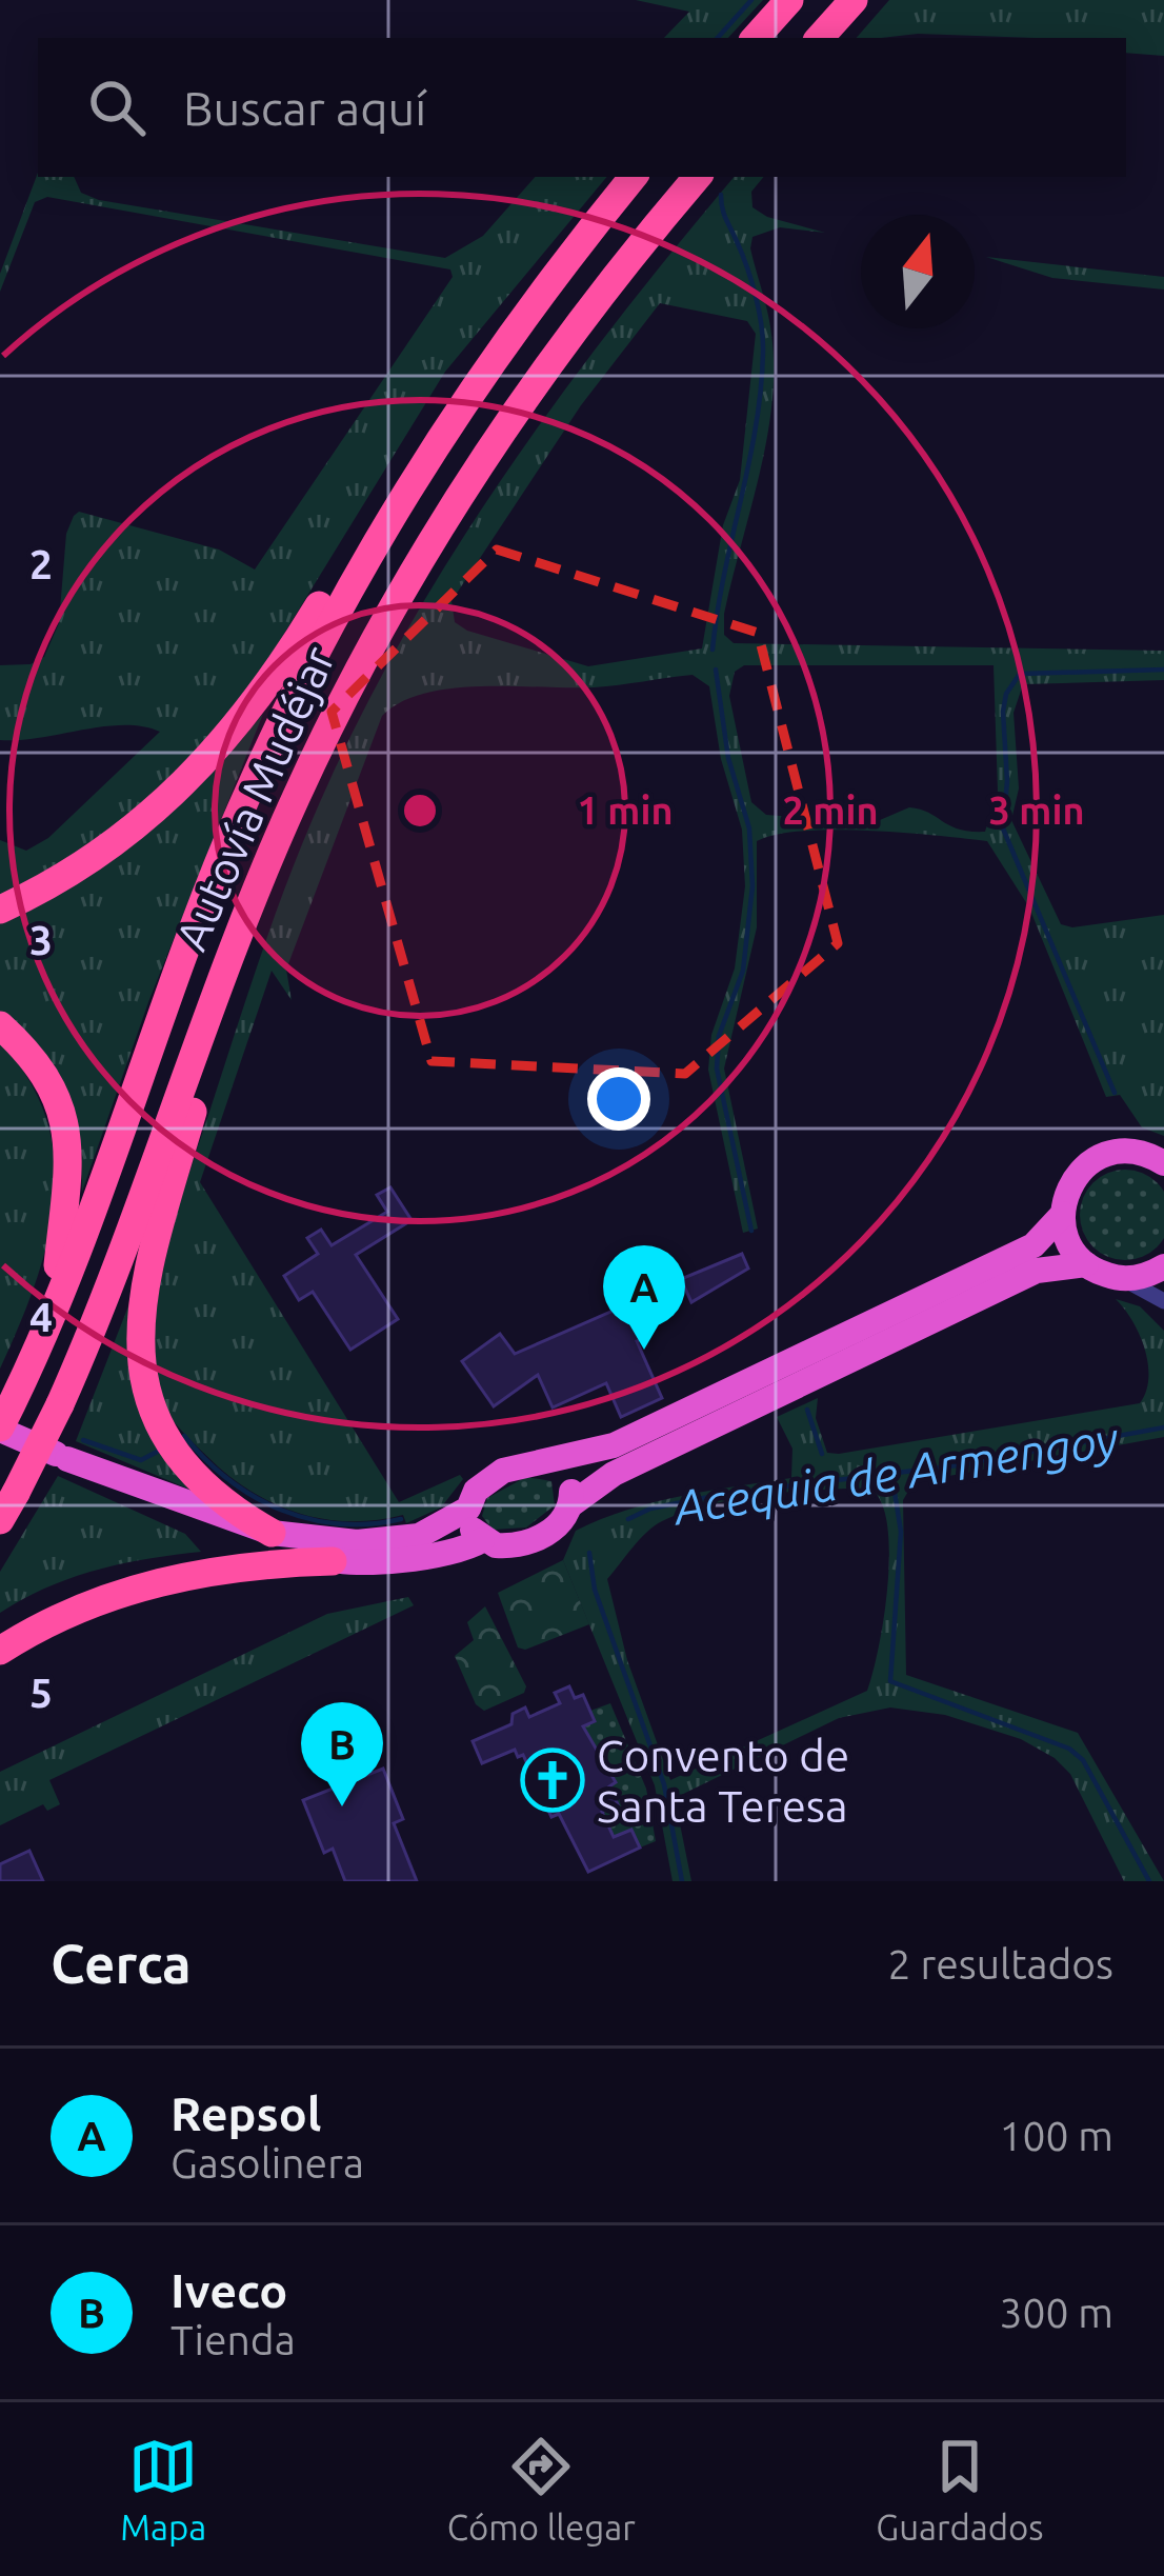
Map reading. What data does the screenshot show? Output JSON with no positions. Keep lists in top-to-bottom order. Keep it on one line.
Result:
{"streets":{"highway":["Autovía Mudéjar"]},"water":["Acequia de Armengoy"],"places":{"church":["Convento de Santa Teresa"]},"north":"top","page":{"search":"Buscar aquí","pins":["A","B"],"heading":["Cerca","2 resultados"],"list":[{"mark":"A","name":"Repsol","note":"Gasolinera","value":"100 m"},{"mark":"B","name":"Iveco","note":"Tienda","value":"300 m"}],"nav":["Mapa","Cómo llegar","Guardados"]},"grid":{"rows":["2","3","4","5"]},"rings":["1 min","2 min","3 min"]}
